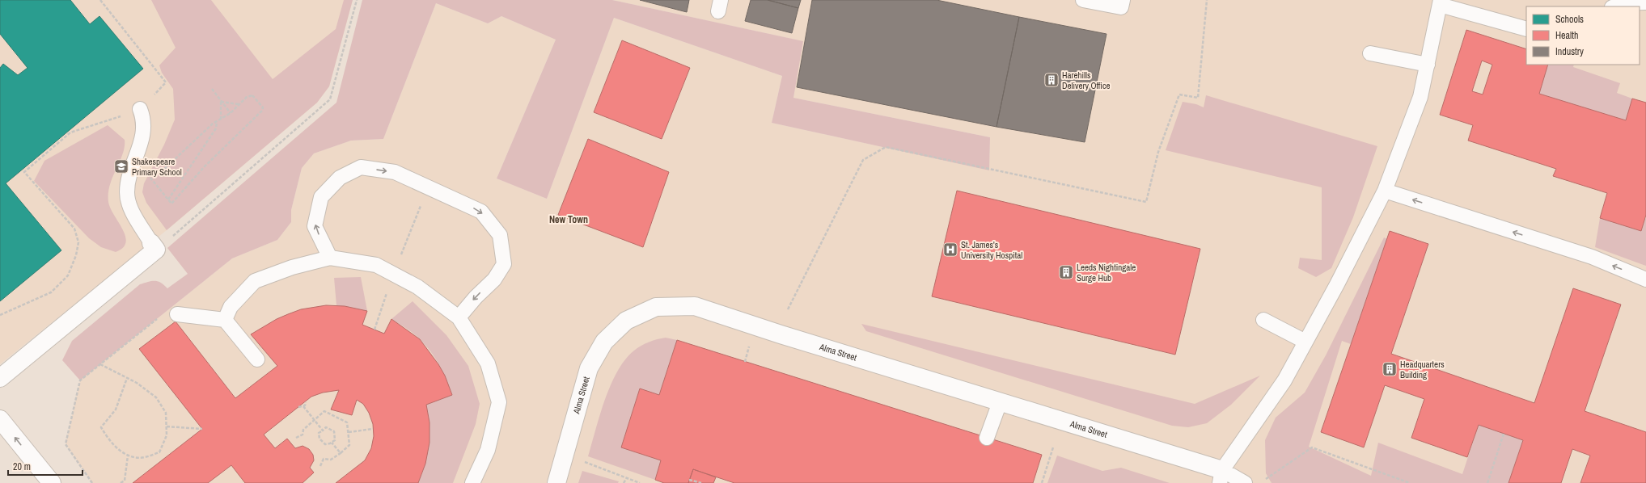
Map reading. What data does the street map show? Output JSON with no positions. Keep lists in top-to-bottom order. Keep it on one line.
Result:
{"streets":{"street":["Alma Street"]},"districts":["New Town"],"places":{"building":["Harehills Delivery Office","Leeds Nightingale Surge Hub","Headquarters Building"],"school or university":["Shakespeare Primary School"],"hospital":["St. James's University Hospital"]},"legend":["Schools","Health","Industry"],"scale_bar":"20 m"}
